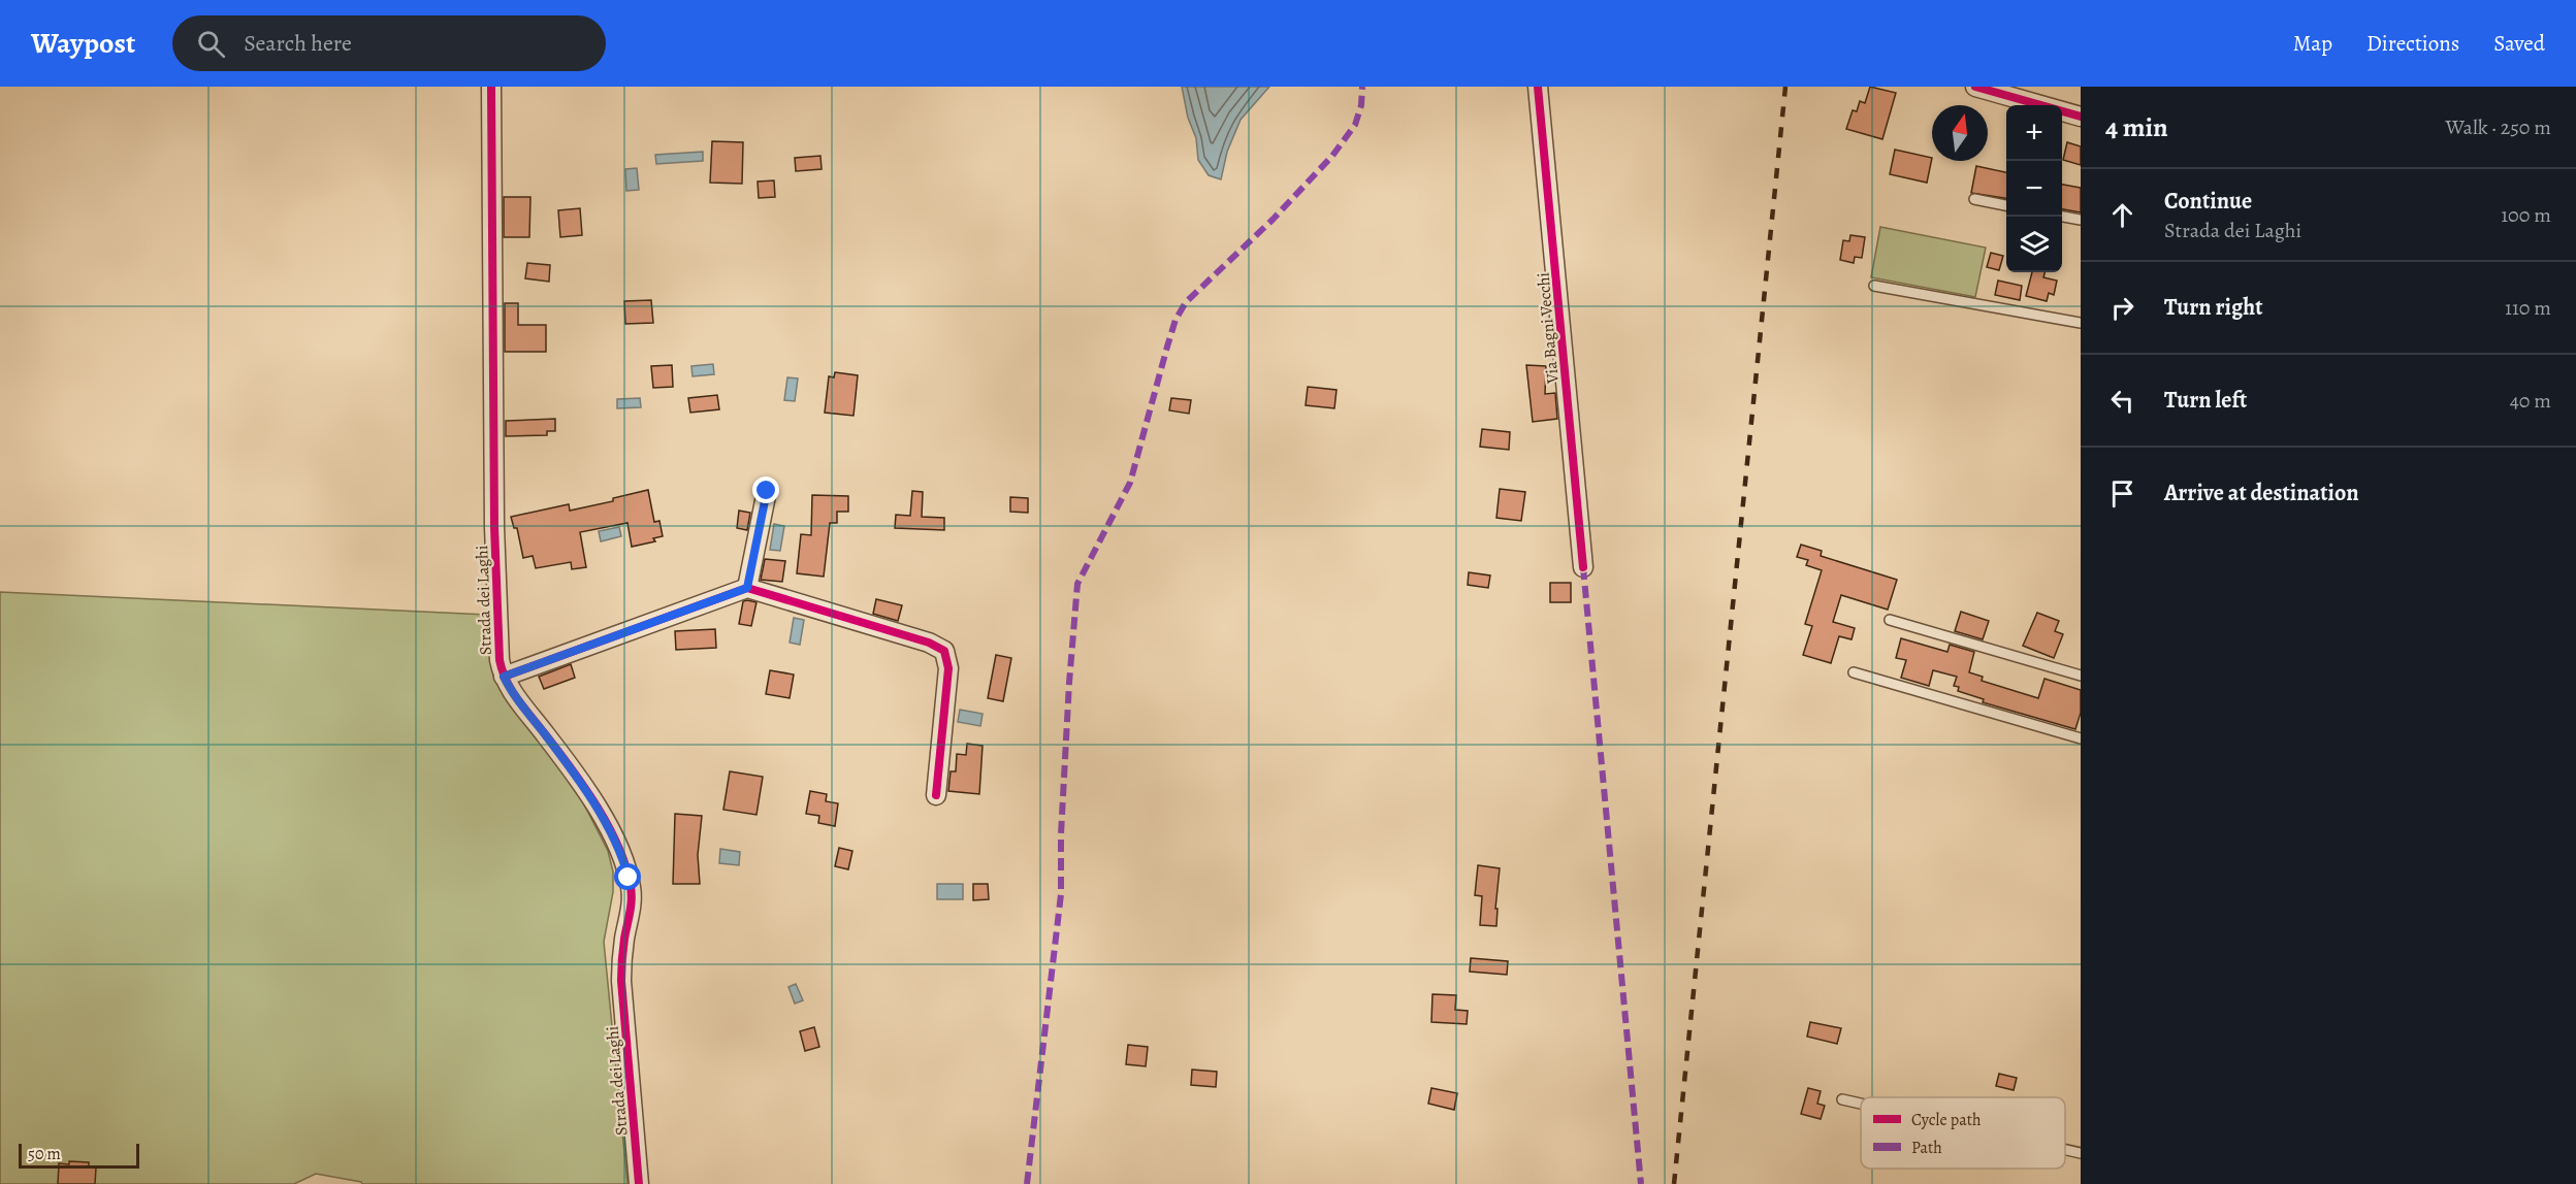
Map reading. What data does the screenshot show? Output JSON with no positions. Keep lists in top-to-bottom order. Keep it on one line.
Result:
{"streets":{"street":["Via Bagni Vecchi","Strada dei Laghi"]},"legend":["Cycle path","Path"],"scale_bar":"50 m","north":"top","page":{"header":"Waypost","search":"Search here","nav":["Map","Directions","Saved"],"heading":["4 min","Walk · 250 m"],"map_buttons":["+","−"],"list":[["Continue","Strada dei Laghi","100 m"],["Turn right","110 m"],["Turn left","40 m"],"Arrive at destination"],"scale":"50 m"}}
